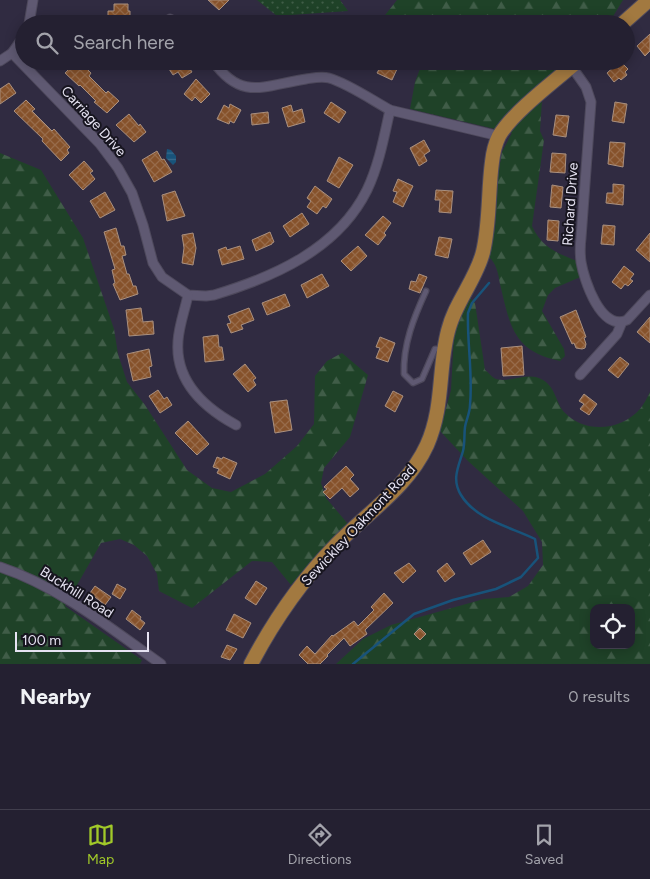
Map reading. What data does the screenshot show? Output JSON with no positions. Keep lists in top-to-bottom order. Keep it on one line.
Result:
{"streets":{"main road":["Sewickley Oakmont Road"],"street":["Carriage Drive","Richard Drive","Buckhill Road"]},"scale_bar":"100 m","page":{"search":"Search here","scale":"100 m","heading":["Nearby","0 results"],"nav":["Map","Directions","Saved"]}}
